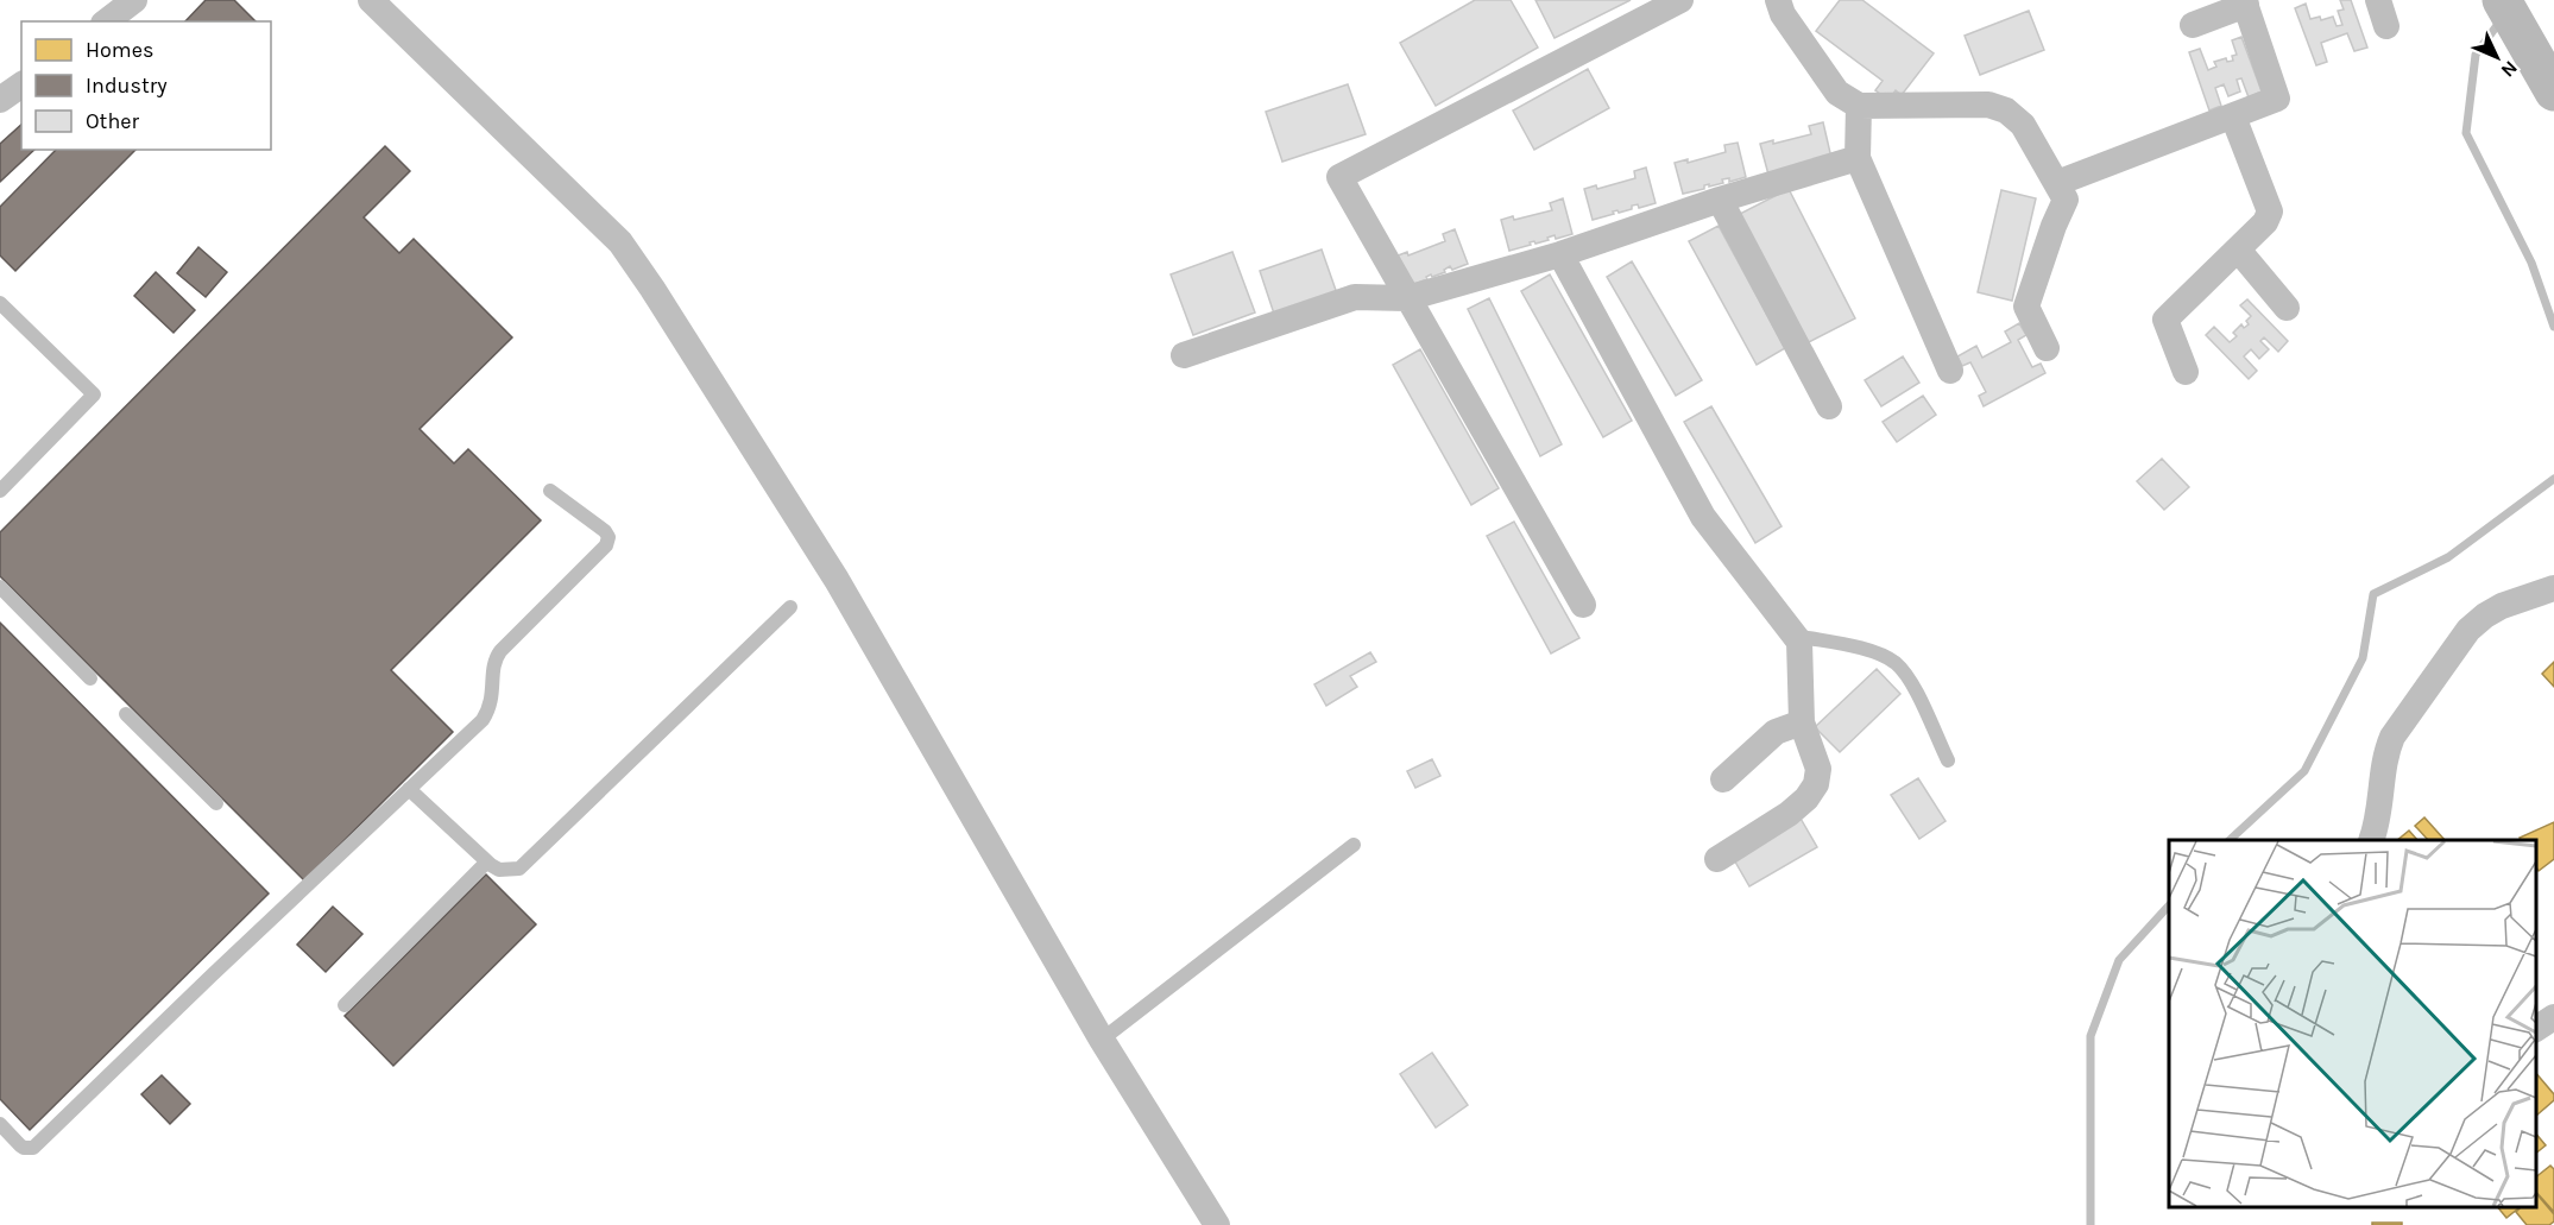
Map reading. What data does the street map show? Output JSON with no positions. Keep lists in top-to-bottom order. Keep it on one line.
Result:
{"legend":["Homes","Industry","Other"],"north":"bottom right"}
